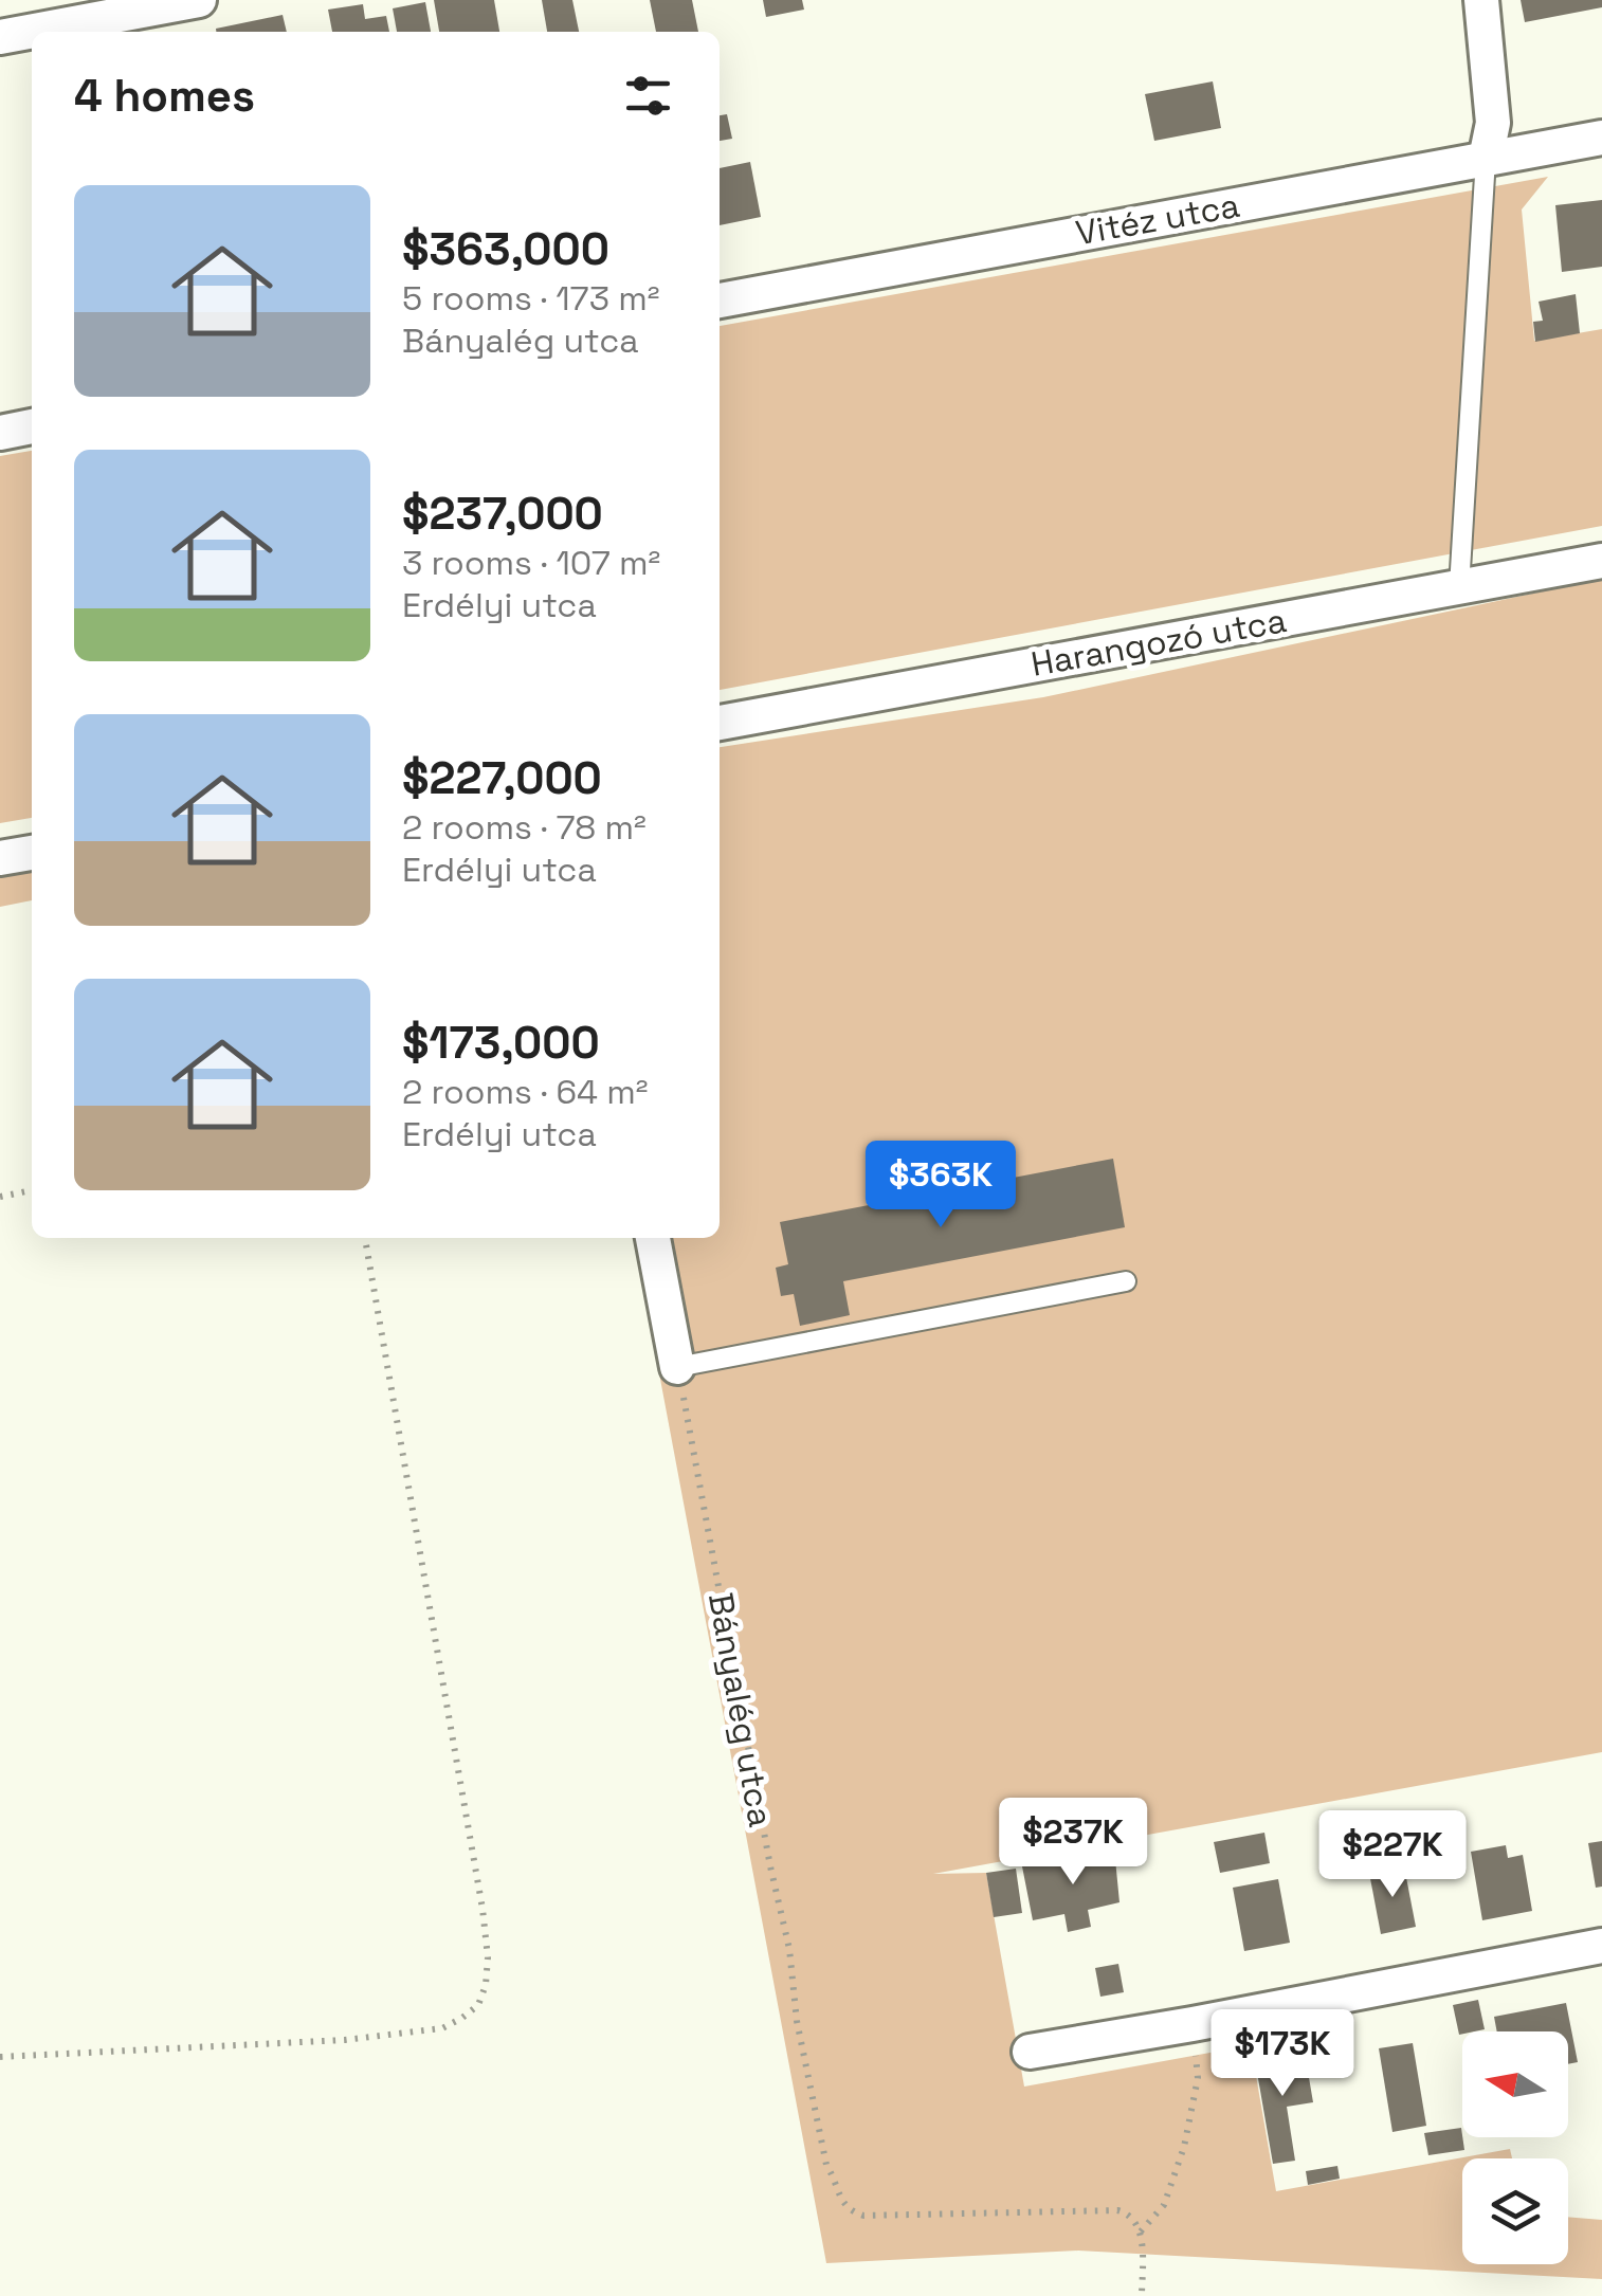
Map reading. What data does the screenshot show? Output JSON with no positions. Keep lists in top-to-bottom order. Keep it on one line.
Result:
{"streets":{"street":["Vitéz utca","Harangozó utca"],"path":["Bányalég utca"]},"north":"left","page":{"heading":"4 homes","list":[{"name":"$363,000","note":"5 rooms · 173 m² · Bányalég utca"},{"name":"$237,000","note":"3 rooms · 107 m² · Erdélyi utca"},{"name":"$227,000","note":"2 rooms · 78 m² · Erdélyi utca"},{"name":"$173,000","note":"2 rooms · 64 m² · Erdélyi utca"}],"price":["$363K","$237K","$227K","$173K"]}}
